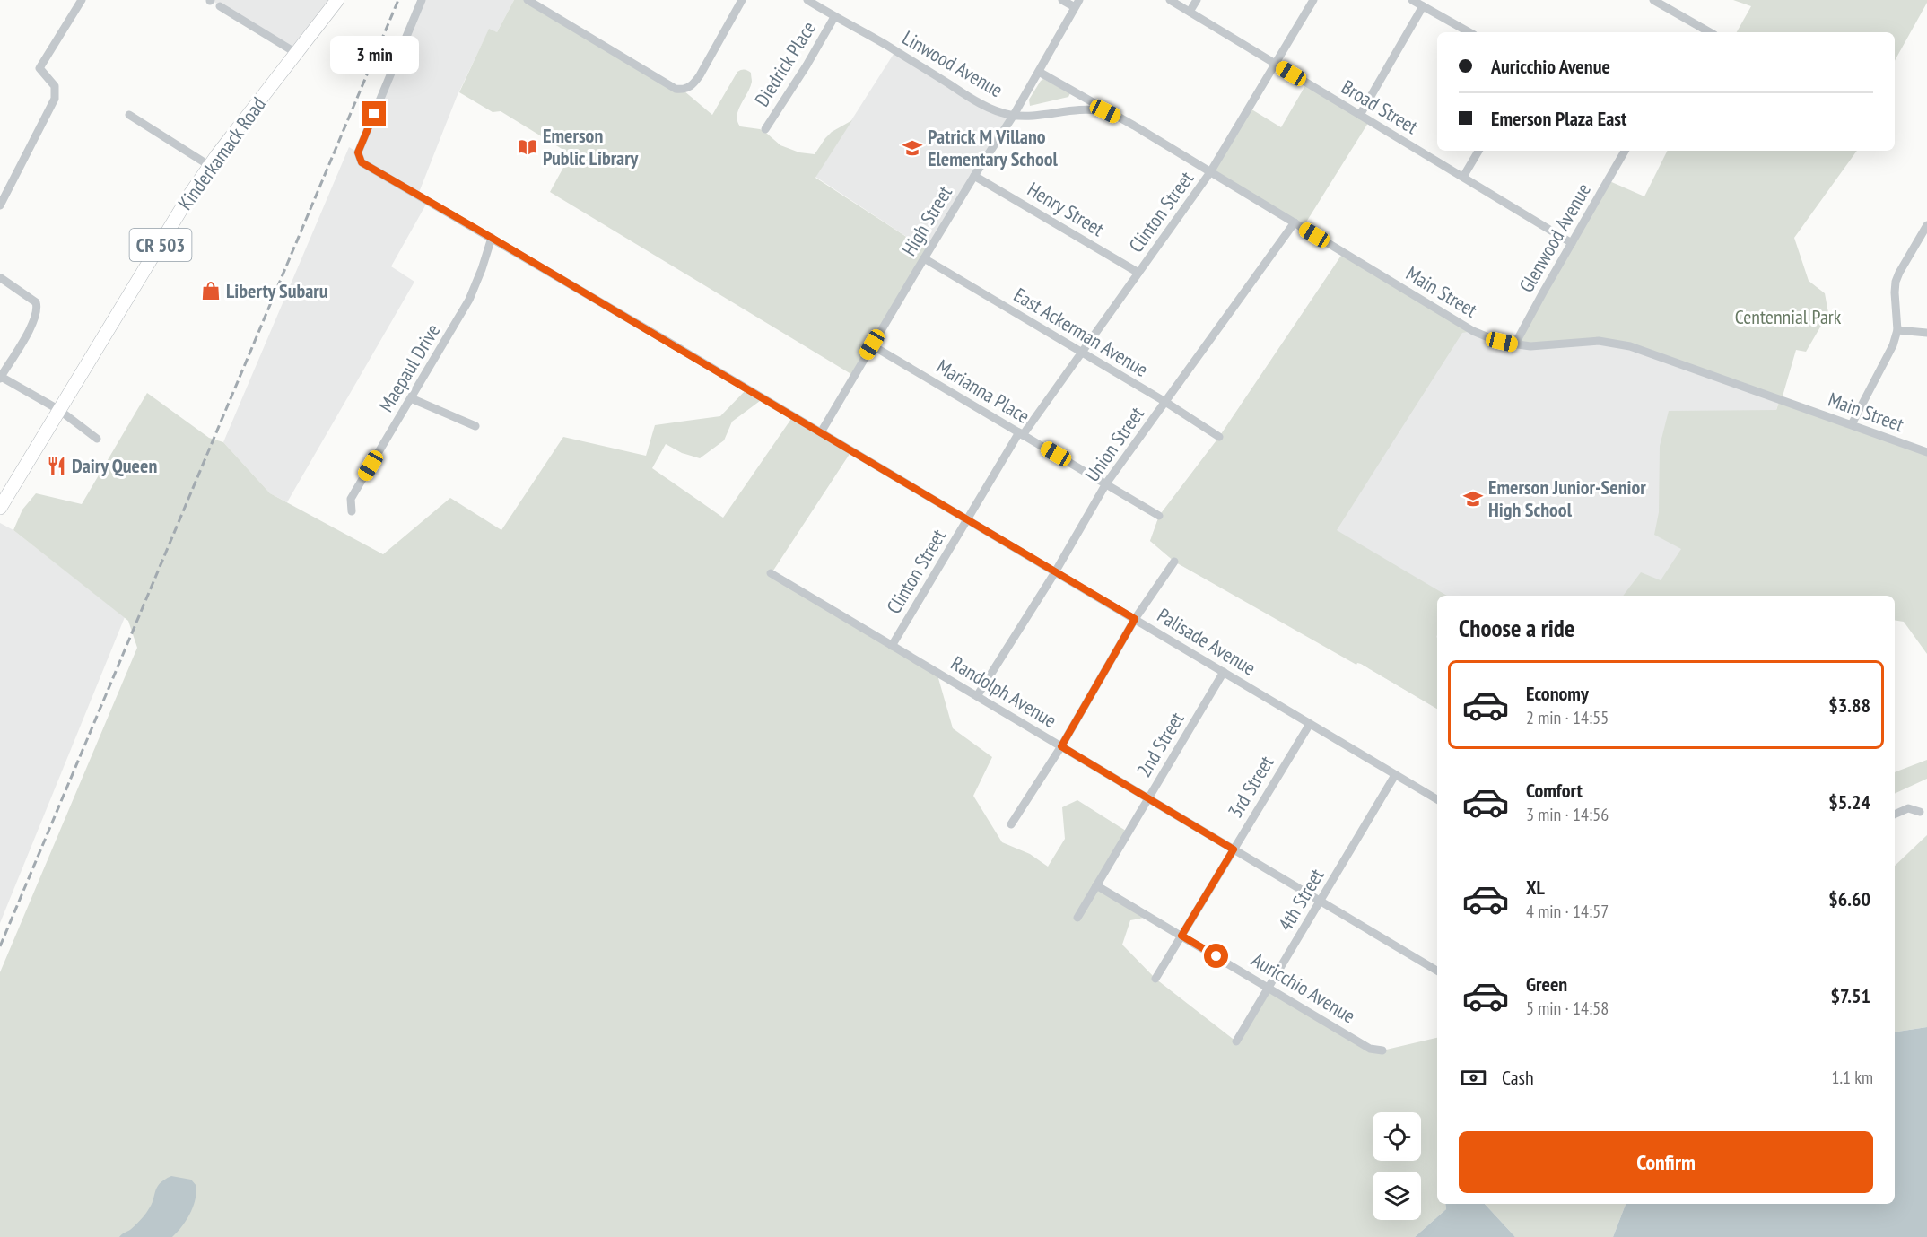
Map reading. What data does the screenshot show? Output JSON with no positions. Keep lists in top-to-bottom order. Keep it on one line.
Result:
{"streets":{"main road":["Kinderkamack Road","CR 503"],"street":["Diedrick Place","Linwood Avenue","Broad Street","Henry Street","Clinton Street","High Street","Glenwood Avenue","Main Street","East Ackerman Avenue","Maepaul Drive","Marianna Place","Union Street","Palisade Avenue","Randolph Avenue","2nd Street","3rd Street","4th Street","Auricchio Avenue"]},"crossings":[["Diedrick Place","Linwood Avenue"],["Linwood Avenue","High Street"],["Linwood Avenue","Main Street"],["Broad Street","Clinton Street"],["Broad Street","Glenwood Avenue"],["Henry Street","Clinton Street"],["Henry Street","High Street"],["Clinton Street","Main Street"],["Clinton Street","East Ackerman Avenue"],["Clinton Street","Marianna Place"],["Clinton Street","Palisade Avenue"],["Clinton Street","Randolph Avenue"],["High Street","Main Street"],["High Street","East Ackerman Avenue"],["High Street","Marianna Place"],["High Street","Palisade Avenue"],["Glenwood Avenue","Main Street"],["Main Street","Union Street"],["East Ackerman Avenue","Union Street"],["Maepaul Drive","Palisade Avenue"],["Marianna Place","Union Street"],["Union Street","Palisade Avenue"],["Union Street","Randolph Avenue"],["Palisade Avenue","2nd Street"],["Palisade Avenue","3rd Street"],["Palisade Avenue","4th Street"],["Randolph Avenue","2nd Street"],["Randolph Avenue","3rd Street"],["Randolph Avenue","4th Street"],["2nd Street","Auricchio Avenue"],["3rd Street","Auricchio Avenue"],["4th Street","Auricchio Avenue"]],"parks":["Centennial Park"],"places":{"library":["Emerson Public Library"],"school or university":["Patrick M Villano Elementary School","Emerson Junior-Senior High School"],"shop":["Liberty Subaru"],"restaurant":["Dairy Queen"]},"page":{"banner":["Auricchio Avenue","Emerson Plaza East"],"bubble":"3 min","heading":"Choose a ride","list":[{"name":"Economy","note":"2 min · 14:55","value":"$3.88"},{"name":"Comfort","note":"3 min · 14:56","value":"$5.24"},{"name":"XL","note":"4 min · 14:57","value":"$6.60"},{"name":"Green","note":"5 min · 14:58","value":"$7.51"}],"pay":["Cash","1.1 km"],"buttons":"Confirm"}}
